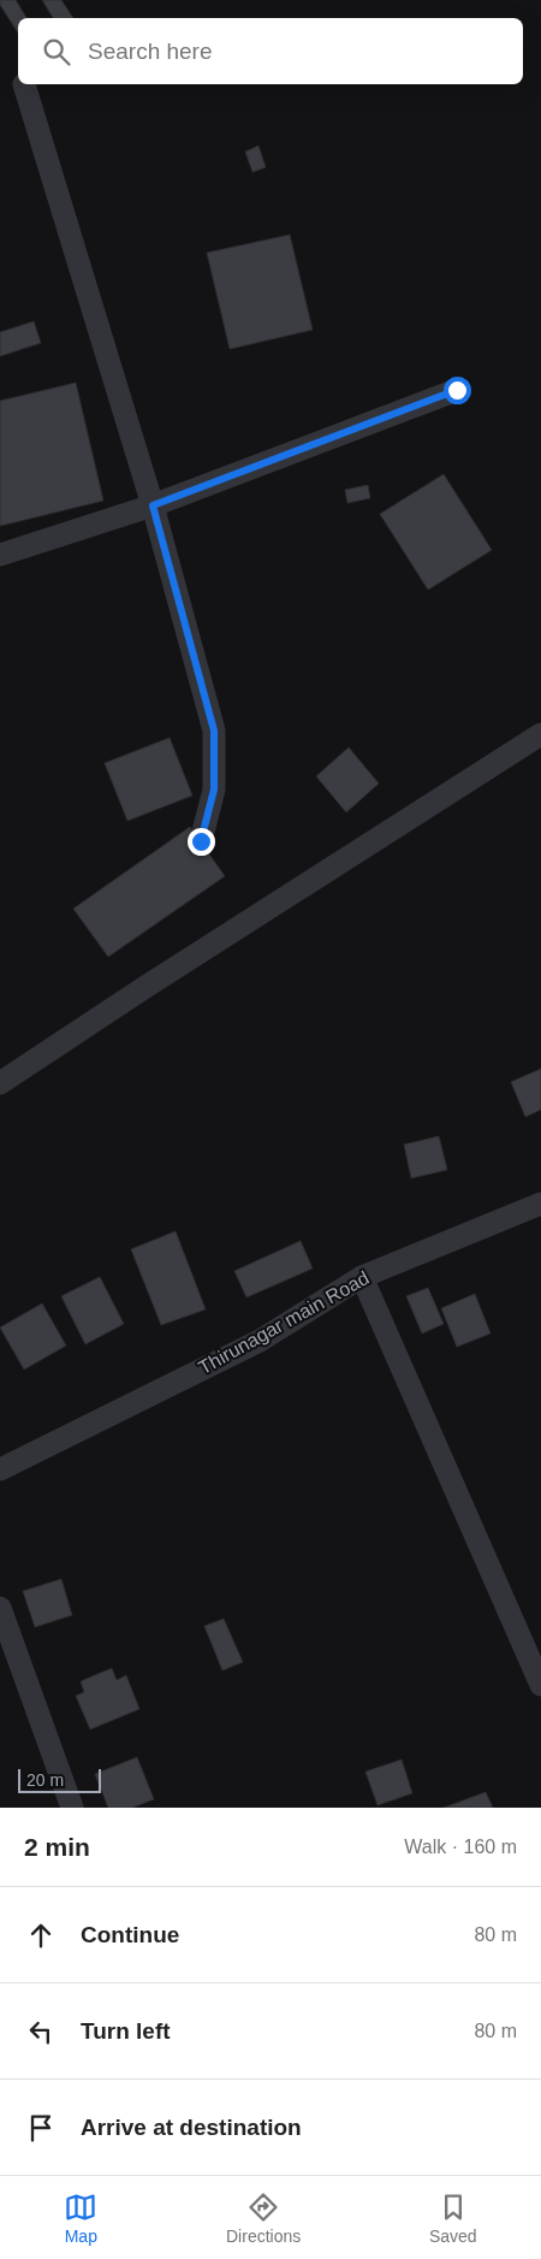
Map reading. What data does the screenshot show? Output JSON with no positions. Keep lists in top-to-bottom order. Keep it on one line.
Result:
{"streets":{"street":["Thirunagar main Road"]},"scale_bar":"20 m","page":{"search":"Search here","scale":"20 m","heading":["2 min","Walk · 160 m"],"list":[["Continue","80 m"],["Turn left","80 m"],"Arrive at destination"],"nav":["Map","Directions","Saved"]}}
